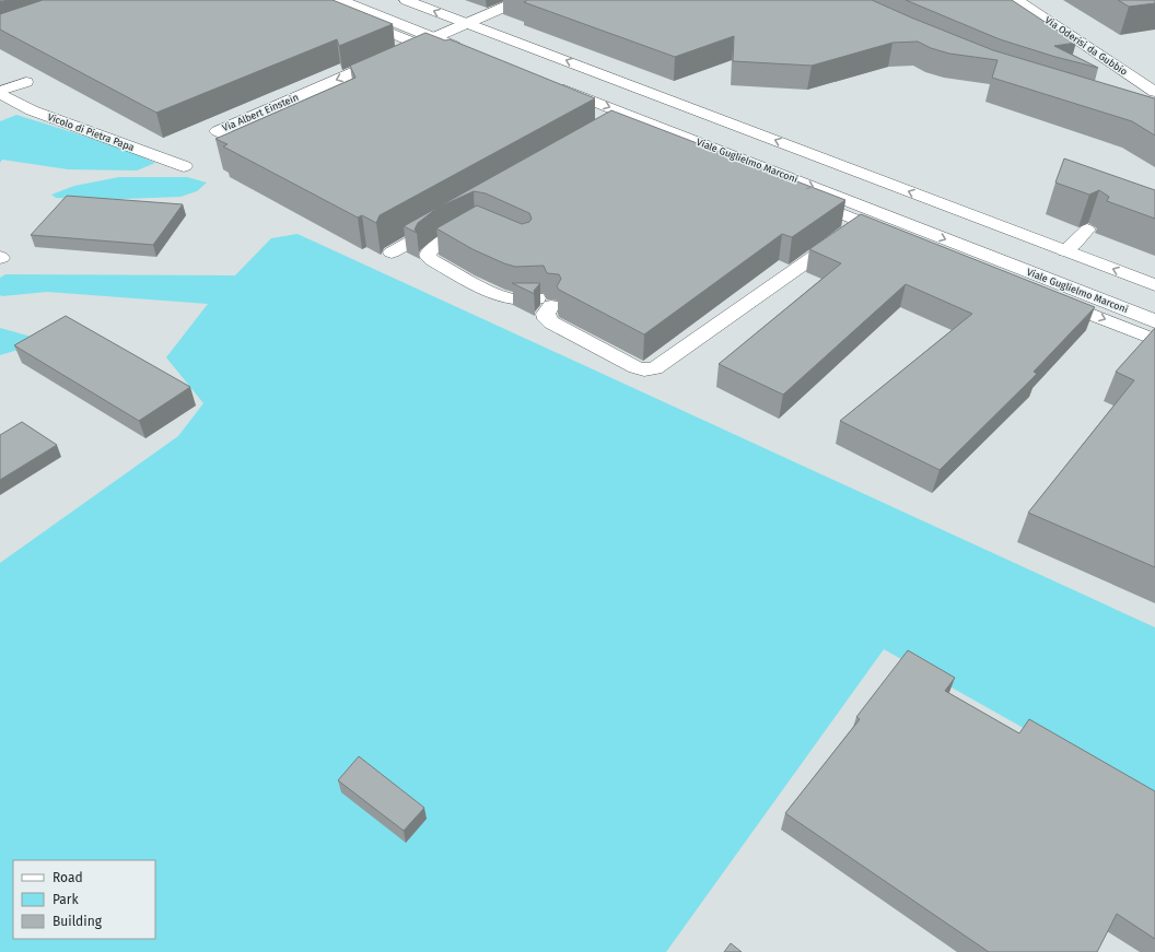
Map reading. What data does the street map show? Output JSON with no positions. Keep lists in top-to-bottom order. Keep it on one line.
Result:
{"streets":{"main road":["Via Oderisi da Gubbio","Via Albert Einstein","Vicolo di Pietra Papa","Viale Guglielmo Marconi"]},"legend":["Road","Park","Building"]}
